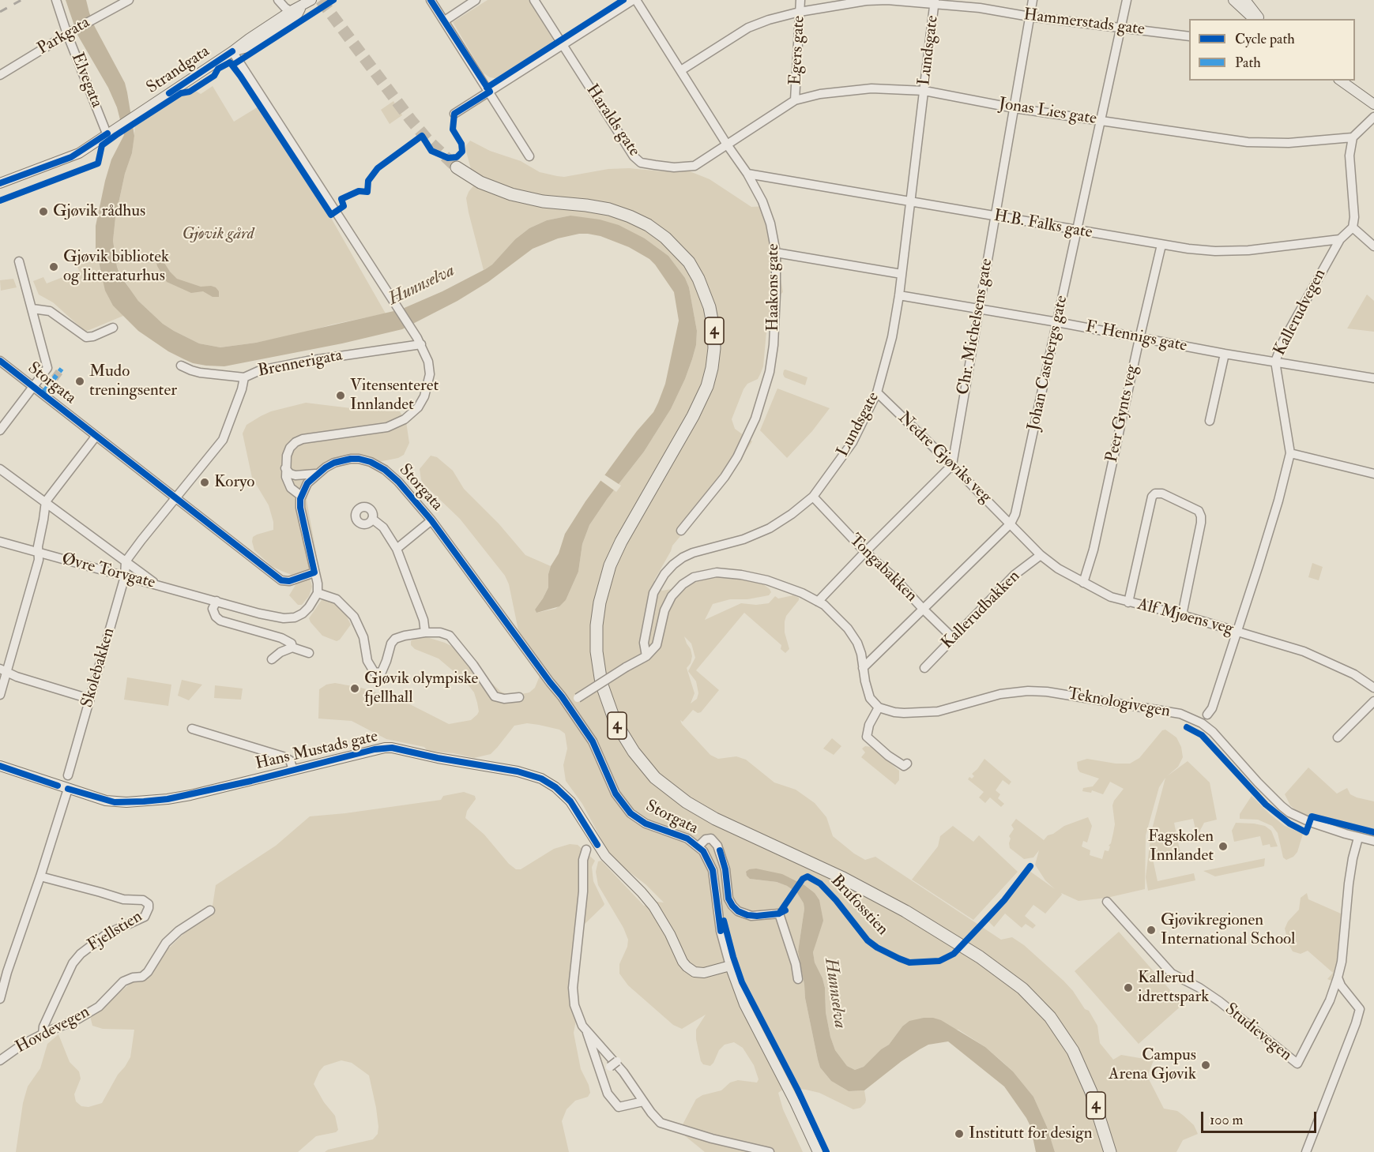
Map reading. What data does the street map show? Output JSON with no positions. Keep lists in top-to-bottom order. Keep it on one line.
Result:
{"streets":{"highway":["4"],"main road":["Strandgata","Hans Mustads gate"],"street":["Hammerstads gate","Parkgata","Egers gate","Lundsgate","Elvegata","Jonas Lies gate","Haralds gate","H.B. Falks gate","Haakons gate","Kallerudvegen","Chr. Michelsens gate","F. Hennigs gate","Johan Castbergs gate","Brennerigata","Storgata","Peer Gynts veg","Nedre Gjøviks veg","Tongabakken","Øvre Torvgate","Kallerudbakken","Alf Mjøens veg","Skolebakken","Teknologivegen","Fjellstien","Hovdevegen","Studievegen"],"cycle path":["Brufosstien"]},"crossings":[["Hammerstads gate","Egers gate"],["Hammerstads gate","Lundsgate"],["Hammerstads gate","Haakons gate"],["Hammerstads gate","Chr. Michelsens gate"],["Hammerstads gate","Johan Castbergs gate"],["Parkgata","Elvegata"],["Egers gate","Jonas Lies gate"],["Lundsgate","Jonas Lies gate"],["Lundsgate","H.B. Falks gate"],["Lundsgate","F. Hennigs gate"],["Lundsgate","Nedre Gjøviks veg"],["Lundsgate","Tongabakken"],["Strandgata","Elvegata"],["Jonas Lies gate","Haralds gate"],["Jonas Lies gate","Haakons gate"],["Jonas Lies gate","Chr. Michelsens gate"],["Jonas Lies gate","Johan Castbergs gate"],["Haralds gate","Haakons gate"],["H.B. Falks gate","Haakons gate"],["H.B. Falks gate","Kallerudvegen"],["H.B. Falks gate","Chr. Michelsens gate"],["H.B. Falks gate","Johan Castbergs gate"],["H.B. Falks gate","Peer Gynts veg"],["Kallerudvegen","F. Hennigs gate"],["Kallerudvegen","Alf Mjøens veg"],["Chr. Michelsens gate","F. Hennigs gate"],["Chr. Michelsens gate","Nedre Gjøviks veg"],["F. Hennigs gate","Johan Castbergs gate"],["F. Hennigs gate","Peer Gynts veg"],["Johan Castbergs gate","Nedre Gjøviks veg"],["Johan Castbergs gate","Tongabakken"],["Johan Castbergs gate","Alf Mjøens veg"],["Storgata","Hans Mustads gate"],["Peer Gynts veg","Alf Mjøens veg"],["Nedre Gjøviks veg","Alf Mjøens veg"],["Tongabakken","Kallerudbakken"],["Øvre Torvgate","Skolebakken"],["Kallerudbakken","Alf Mjøens veg"],["Teknologivegen","Studievegen"],["Fjellstien","Hovdevegen"]],"water":["Hunnselva"],"parks":["Gjøvik gård"],"places":["Gjøvik rådhus","Gjøvik bibliotek og litteraturhus","Mudo treningsenter","Vitensenteret Innlandet","Koryo","Gjøvik olympiske fjellhall","Fagskolen Innlandet","Gjøvikregionen International School","Kallerud idrettspark","Campus Arena Gjøvik","Institutt for design"],"legend":["Cycle path","Path"],"scale_bar":"100 m"}
